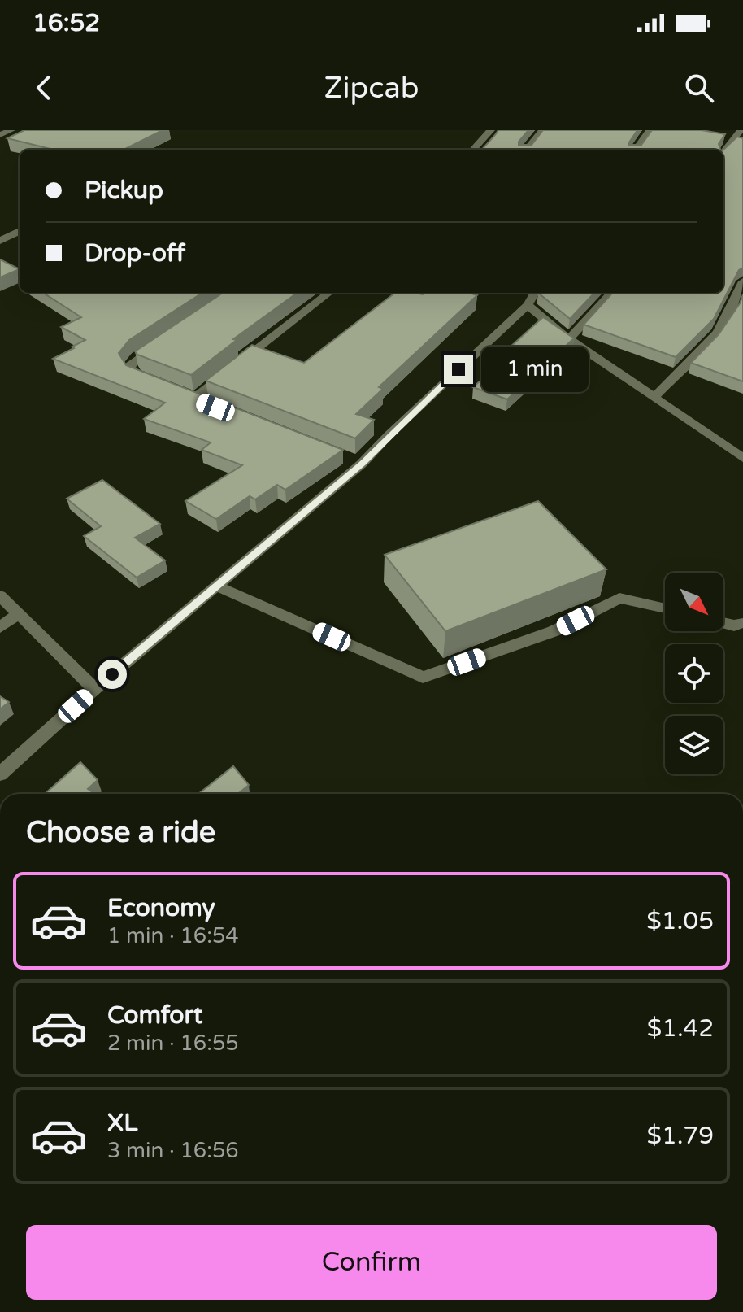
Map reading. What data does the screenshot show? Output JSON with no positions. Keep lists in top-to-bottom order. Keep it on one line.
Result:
{"north":"bottom right","page":{"status":"16:52","header":"Zipcab","banner":["Pickup","Drop-off"],"bubble":"1 min","heading":"Choose a ride","list":[{"name":"Economy","note":"1 min · 16:54","value":"$1.05"},{"name":"Comfort","note":"2 min · 16:55","value":"$1.42"},{"name":"XL","note":"3 min · 16:56","value":"$1.79"}],"buttons":"Confirm"}}
